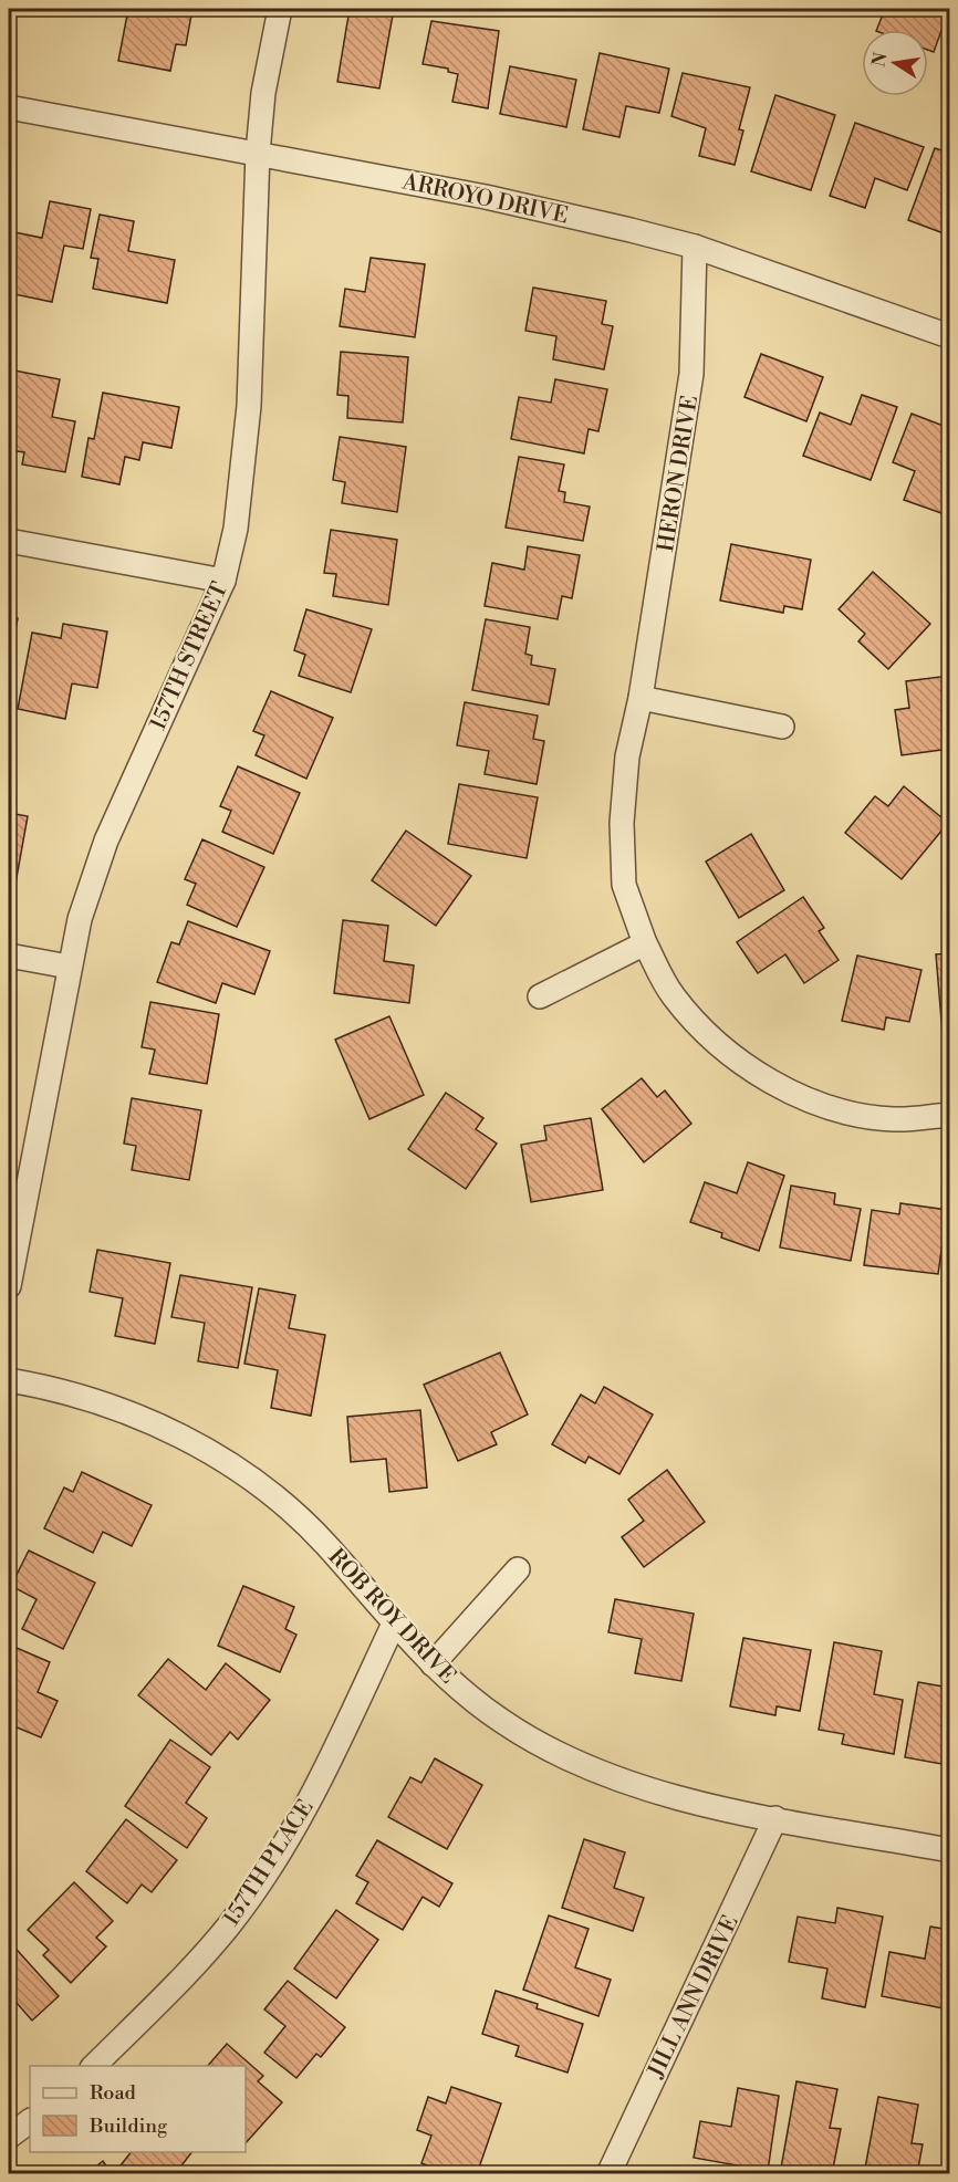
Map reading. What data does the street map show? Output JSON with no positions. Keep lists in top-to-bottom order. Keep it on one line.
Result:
{"streets":{"street":["ARROYO DRIVE","HERON DRIVE","157TH STREET","ROB ROY DRIVE","157TH PLACE","JILL ANN DRIVE"]},"crossings":[["ARROYO DRIVE","HERON DRIVE"],["ARROYO DRIVE","157TH STREET"],["ROB ROY DRIVE","157TH PLACE"],["ROB ROY DRIVE","JILL ANN DRIVE"]],"legend":["Road","Building"],"north":"left"}
